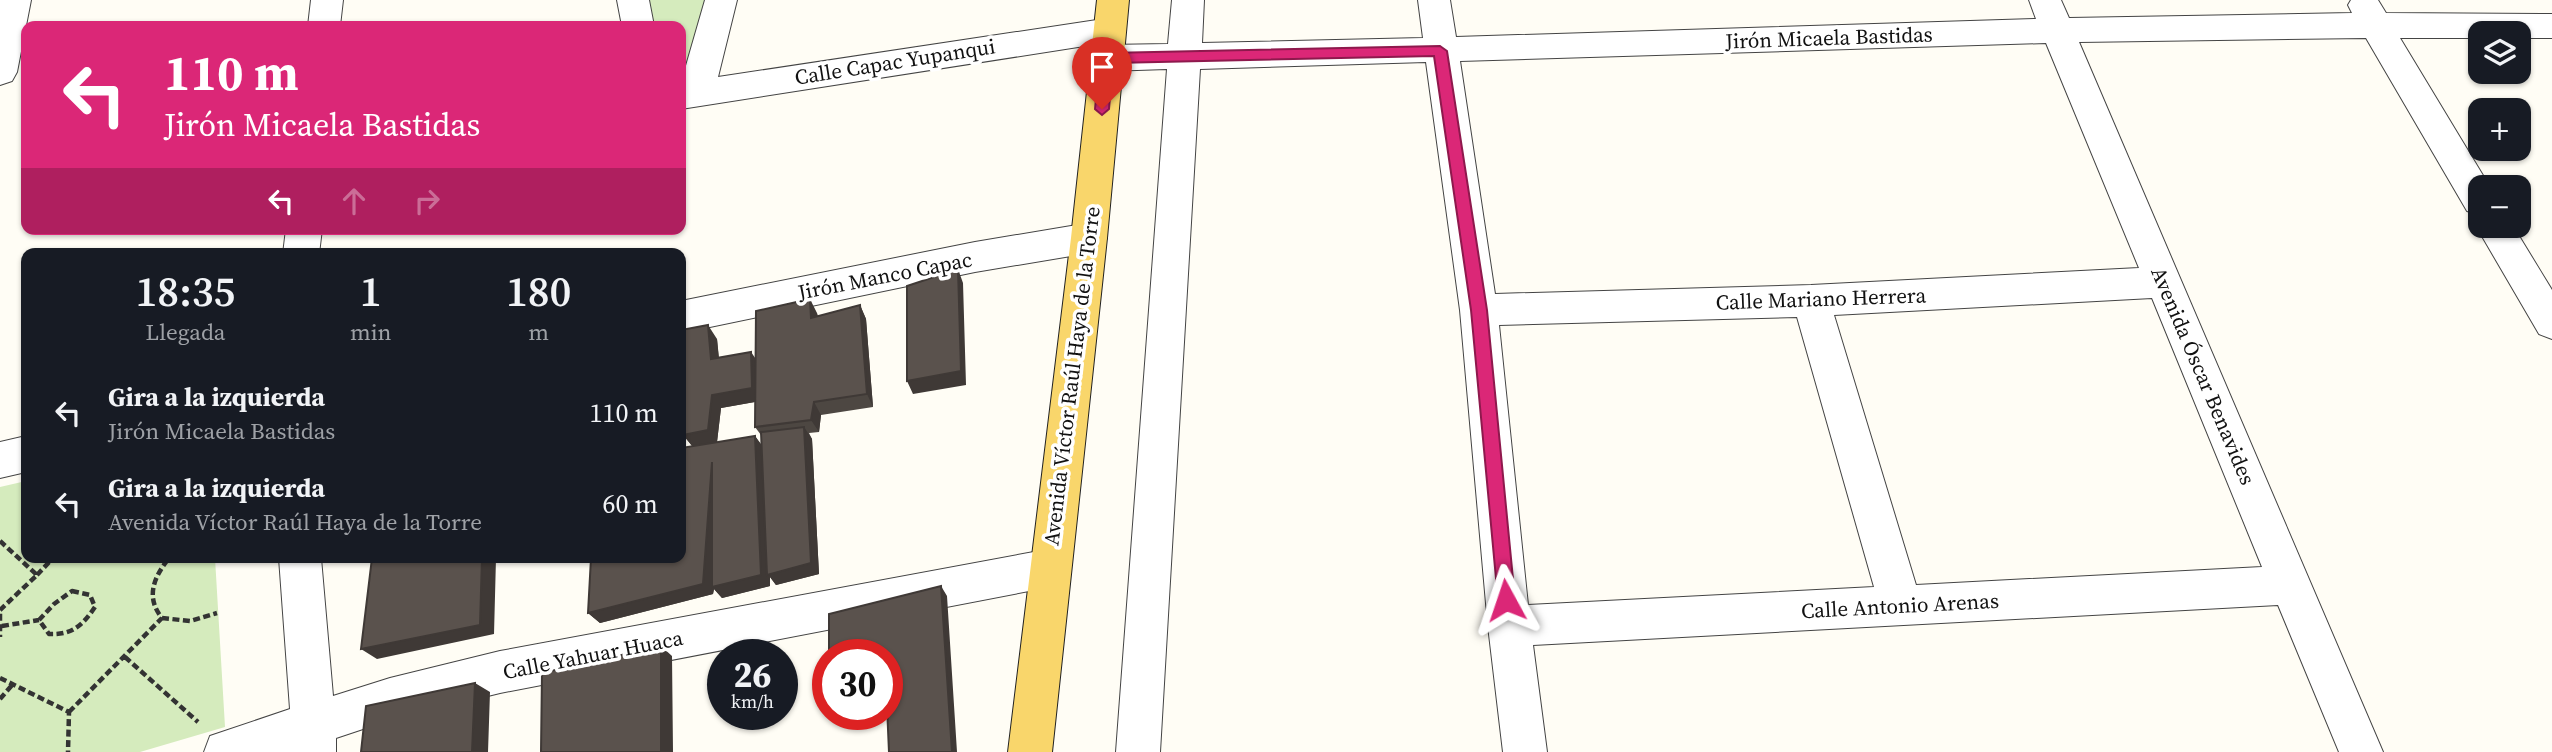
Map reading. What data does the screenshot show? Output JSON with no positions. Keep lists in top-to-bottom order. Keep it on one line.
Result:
{"streets":{"main road":["Avenida Víctor Raúl Haya de la Torre"],"street":["Jirón Micaela Bastidas","Calle Capac Yupanqui","Jirón Manco Capac","Calle Mariano Herrera","Avenida Óscar Benavides","Calle Antonio Arenas","Calle Yahuar Huaca"]},"crossings":[["Jirón Micaela Bastidas","Calle Capac Yupanqui"],["Jirón Micaela Bastidas","Avenida Víctor Raúl Haya de la Torre"],["Jirón Micaela Bastidas","Avenida Óscar Benavides"],["Calle Capac Yupanqui","Avenida Víctor Raúl Haya de la Torre"],["Jirón Manco Capac","Avenida Víctor Raúl Haya de la Torre"],["Calle Mariano Herrera","Avenida Óscar Benavides"],["Avenida Víctor Raúl Haya de la Torre","Calle Yahuar Huaca"],["Avenida Óscar Benavides","Calle Antonio Arenas"]],"page":{"map_buttons":["+","−"],"turn":["110 m","Jirón Micaela Bastidas"],"eta":["18:35","Llegada","1","min","180","m"],"list":[{"name":"Gira a la izquierda","note":"Jirón Micaela Bastidas","value":"110 m"},{"name":"Gira a la izquierda","note":"Avenida Víctor Raúl Haya de la Torre","value":"60 m"}],"speed":"26 km/h","limit":"30"}}
